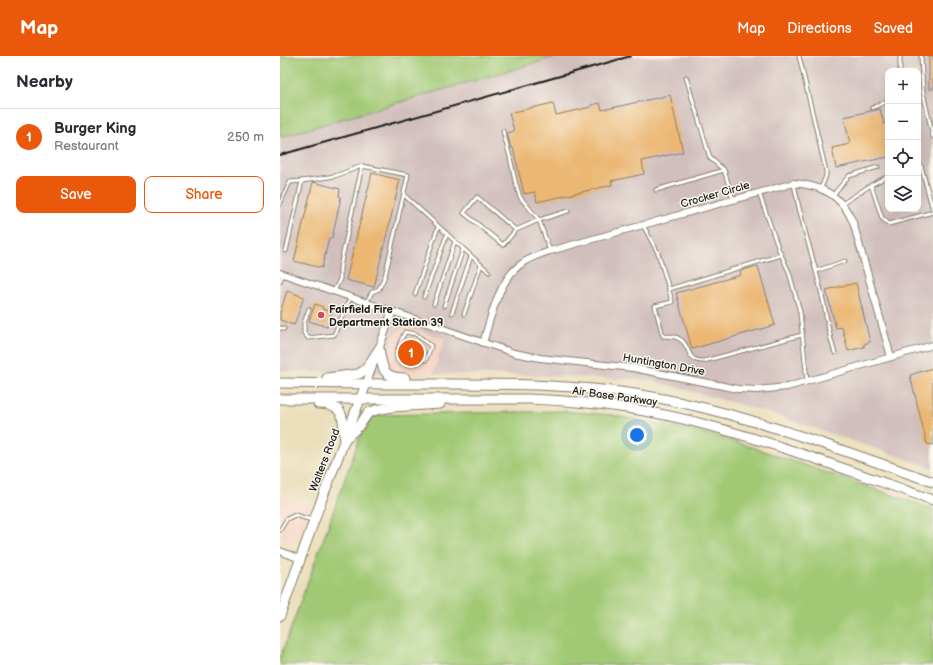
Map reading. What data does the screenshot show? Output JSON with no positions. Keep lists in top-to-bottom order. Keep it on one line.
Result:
{"streets":{"main road":["Air Base Parkway","Walters Road"],"street":["Crocker Circle","Huntington Drive"]},"crossings":[["Crocker Circle","Huntington Drive"],["Huntington Drive","Walters Road"],["Air Base Parkway","Walters Road"]],"places":["Fairfield Fire Department Station 39"],"page":{"header":"Map","nav":["Map","Directions","Saved"],"heading":"Nearby","map_buttons":["+","−"],"list":[{"mark":"1","name":"Burger King","note":"Restaurant","value":"250 m"}],"buttons":["Save","Share"],"pins":"1"}}
